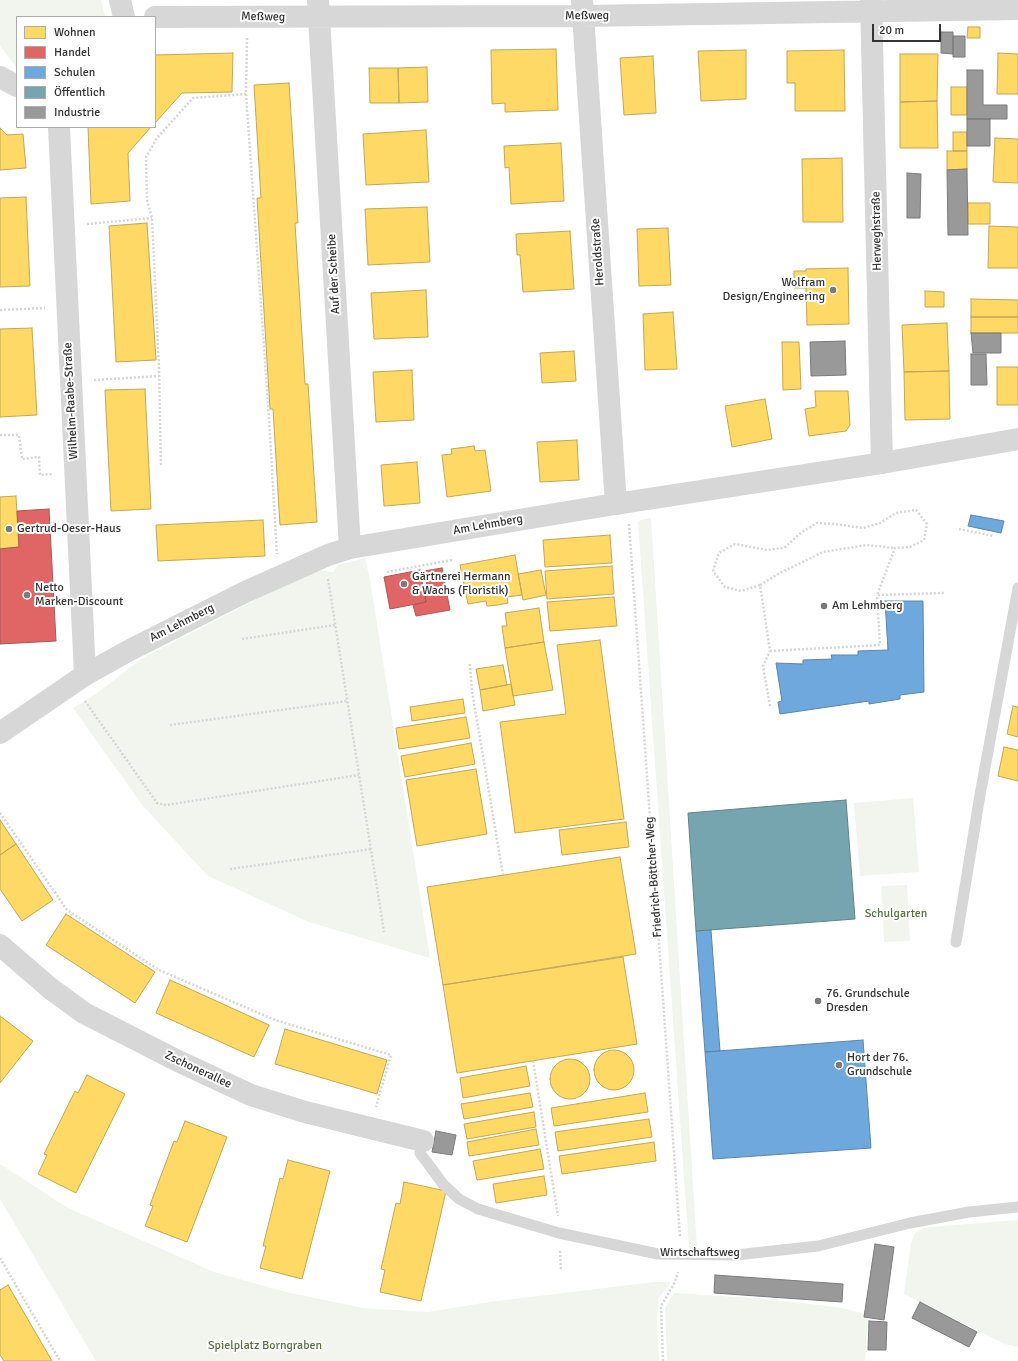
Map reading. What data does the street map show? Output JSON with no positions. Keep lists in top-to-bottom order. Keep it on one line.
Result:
{"streets":{"street":["Meßweg","Herweghstraße","Heroldstraße","Auf der Scheibe","Wilhelm-Raabe-Straße","Am Lehmberg","Zschonerallee"],"lane":["Wirtschaftsweg"],"path":["Friedrich-Böttcher-Weg"]},"crossings":[["Meßweg","Herweghstraße"],["Meßweg","Heroldstraße"],["Meßweg","Auf der Scheibe"],["Herweghstraße","Am Lehmberg"],["Heroldstraße","Am Lehmberg"],["Heroldstraße","Friedrich-Böttcher-Weg"],["Auf der Scheibe","Am Lehmberg"],["Wilhelm-Raabe-Straße","Am Lehmberg"],["Am Lehmberg","Friedrich-Böttcher-Weg"],["Friedrich-Böttcher-Weg","Wirtschaftsweg"],["Zschonerallee","Wirtschaftsweg"]],"parks":["Schulgarten","Spielplatz Borngraben"],"places":["Wolfram Design/Engineering","Gertrud-Oeser-Haus","Gärtnerei Hermann & Wachs (Floristik)","Netto Marken-Discount","Am Lehmberg","76. Grundschule Dresden","Hort der 76. Grundschule"],"legend":["Wohnen","Handel","Schulen","Öffentlich","Industrie"],"scale_bar":"20 m"}
